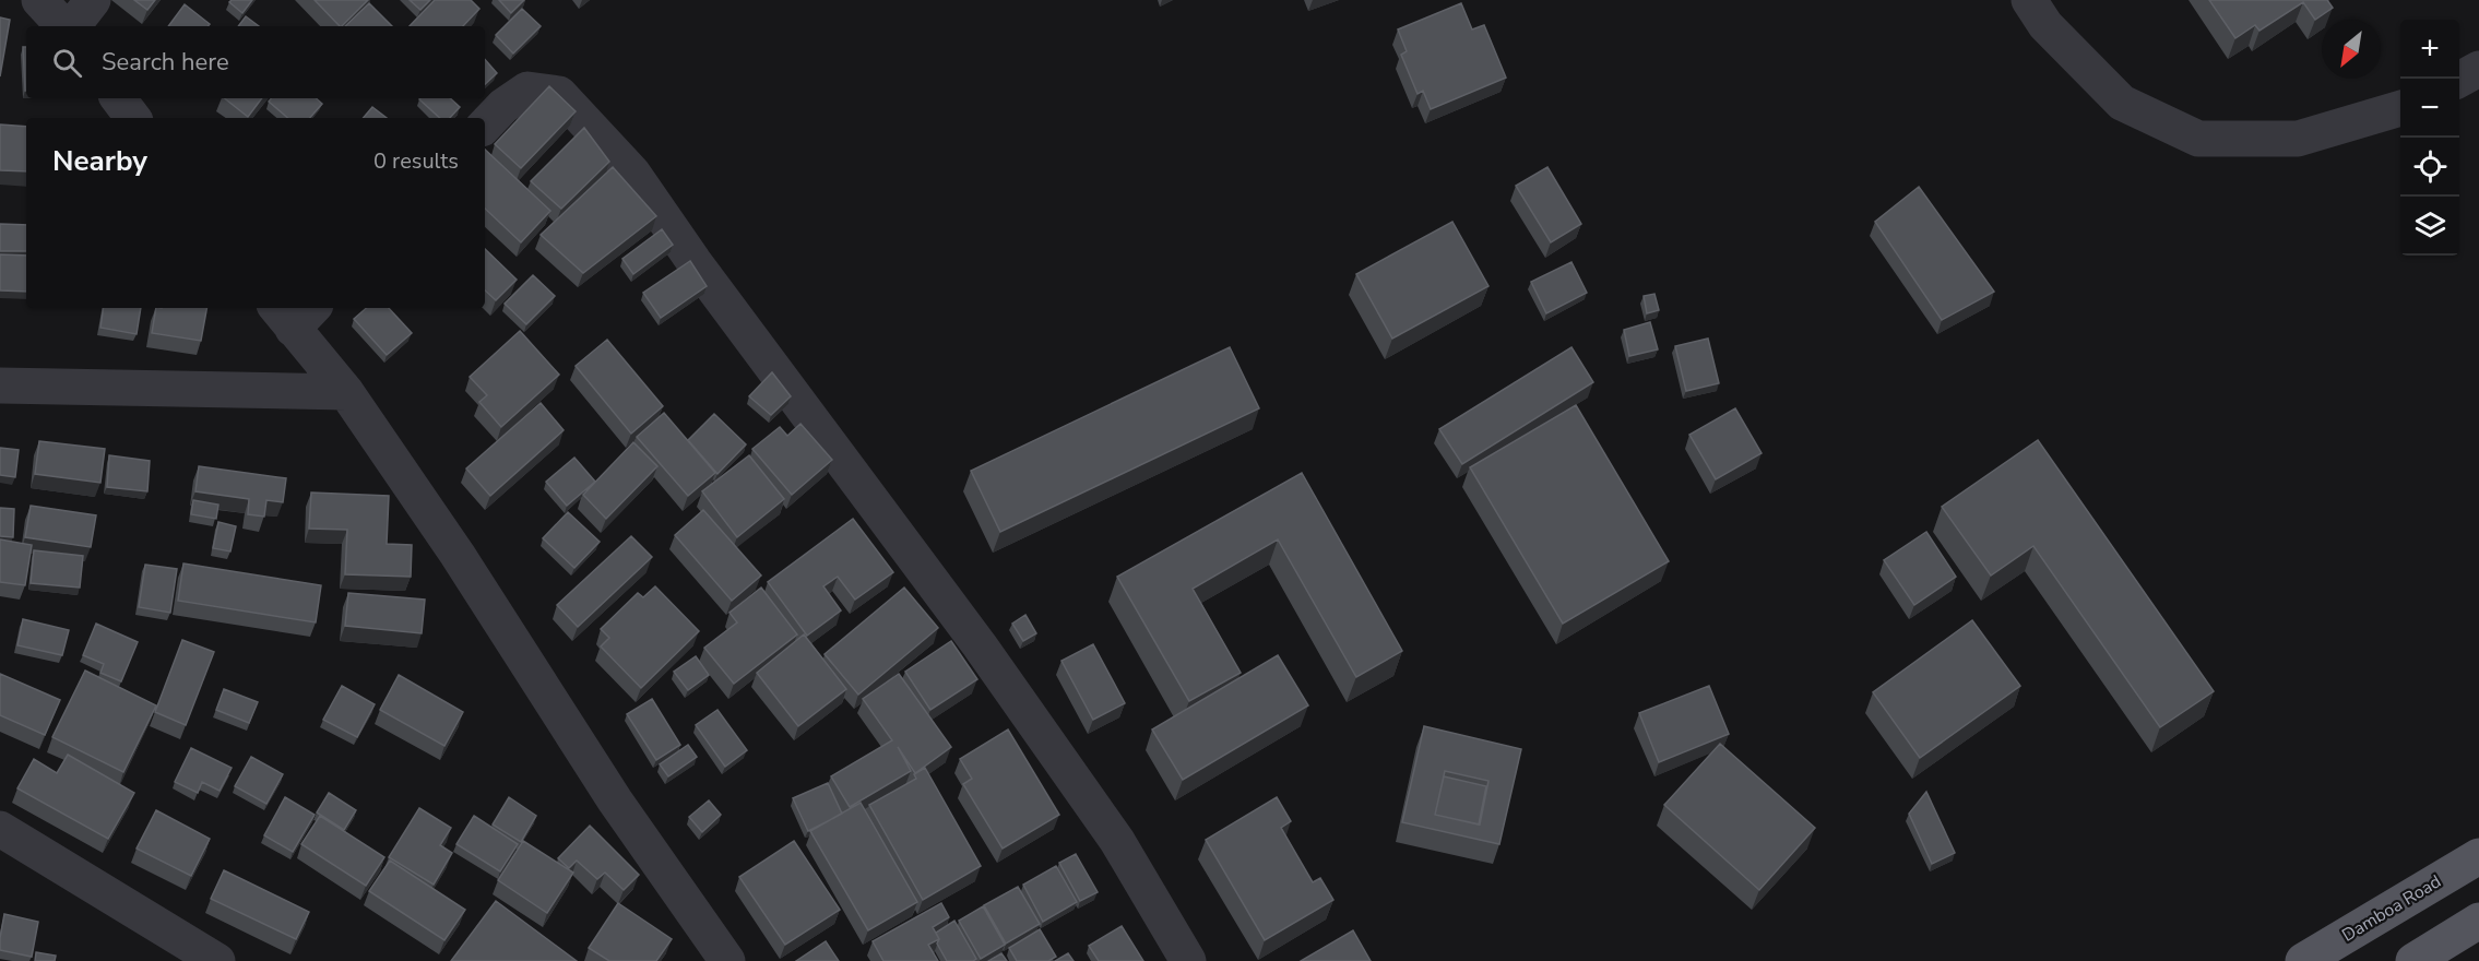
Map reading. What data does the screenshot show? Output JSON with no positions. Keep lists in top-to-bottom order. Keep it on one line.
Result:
{"streets":{"main road":["Damboa Road"]},"north":"bottom left","page":{"map_buttons":["+","−"],"search":"Search here","heading":["Nearby","0 results"]}}
